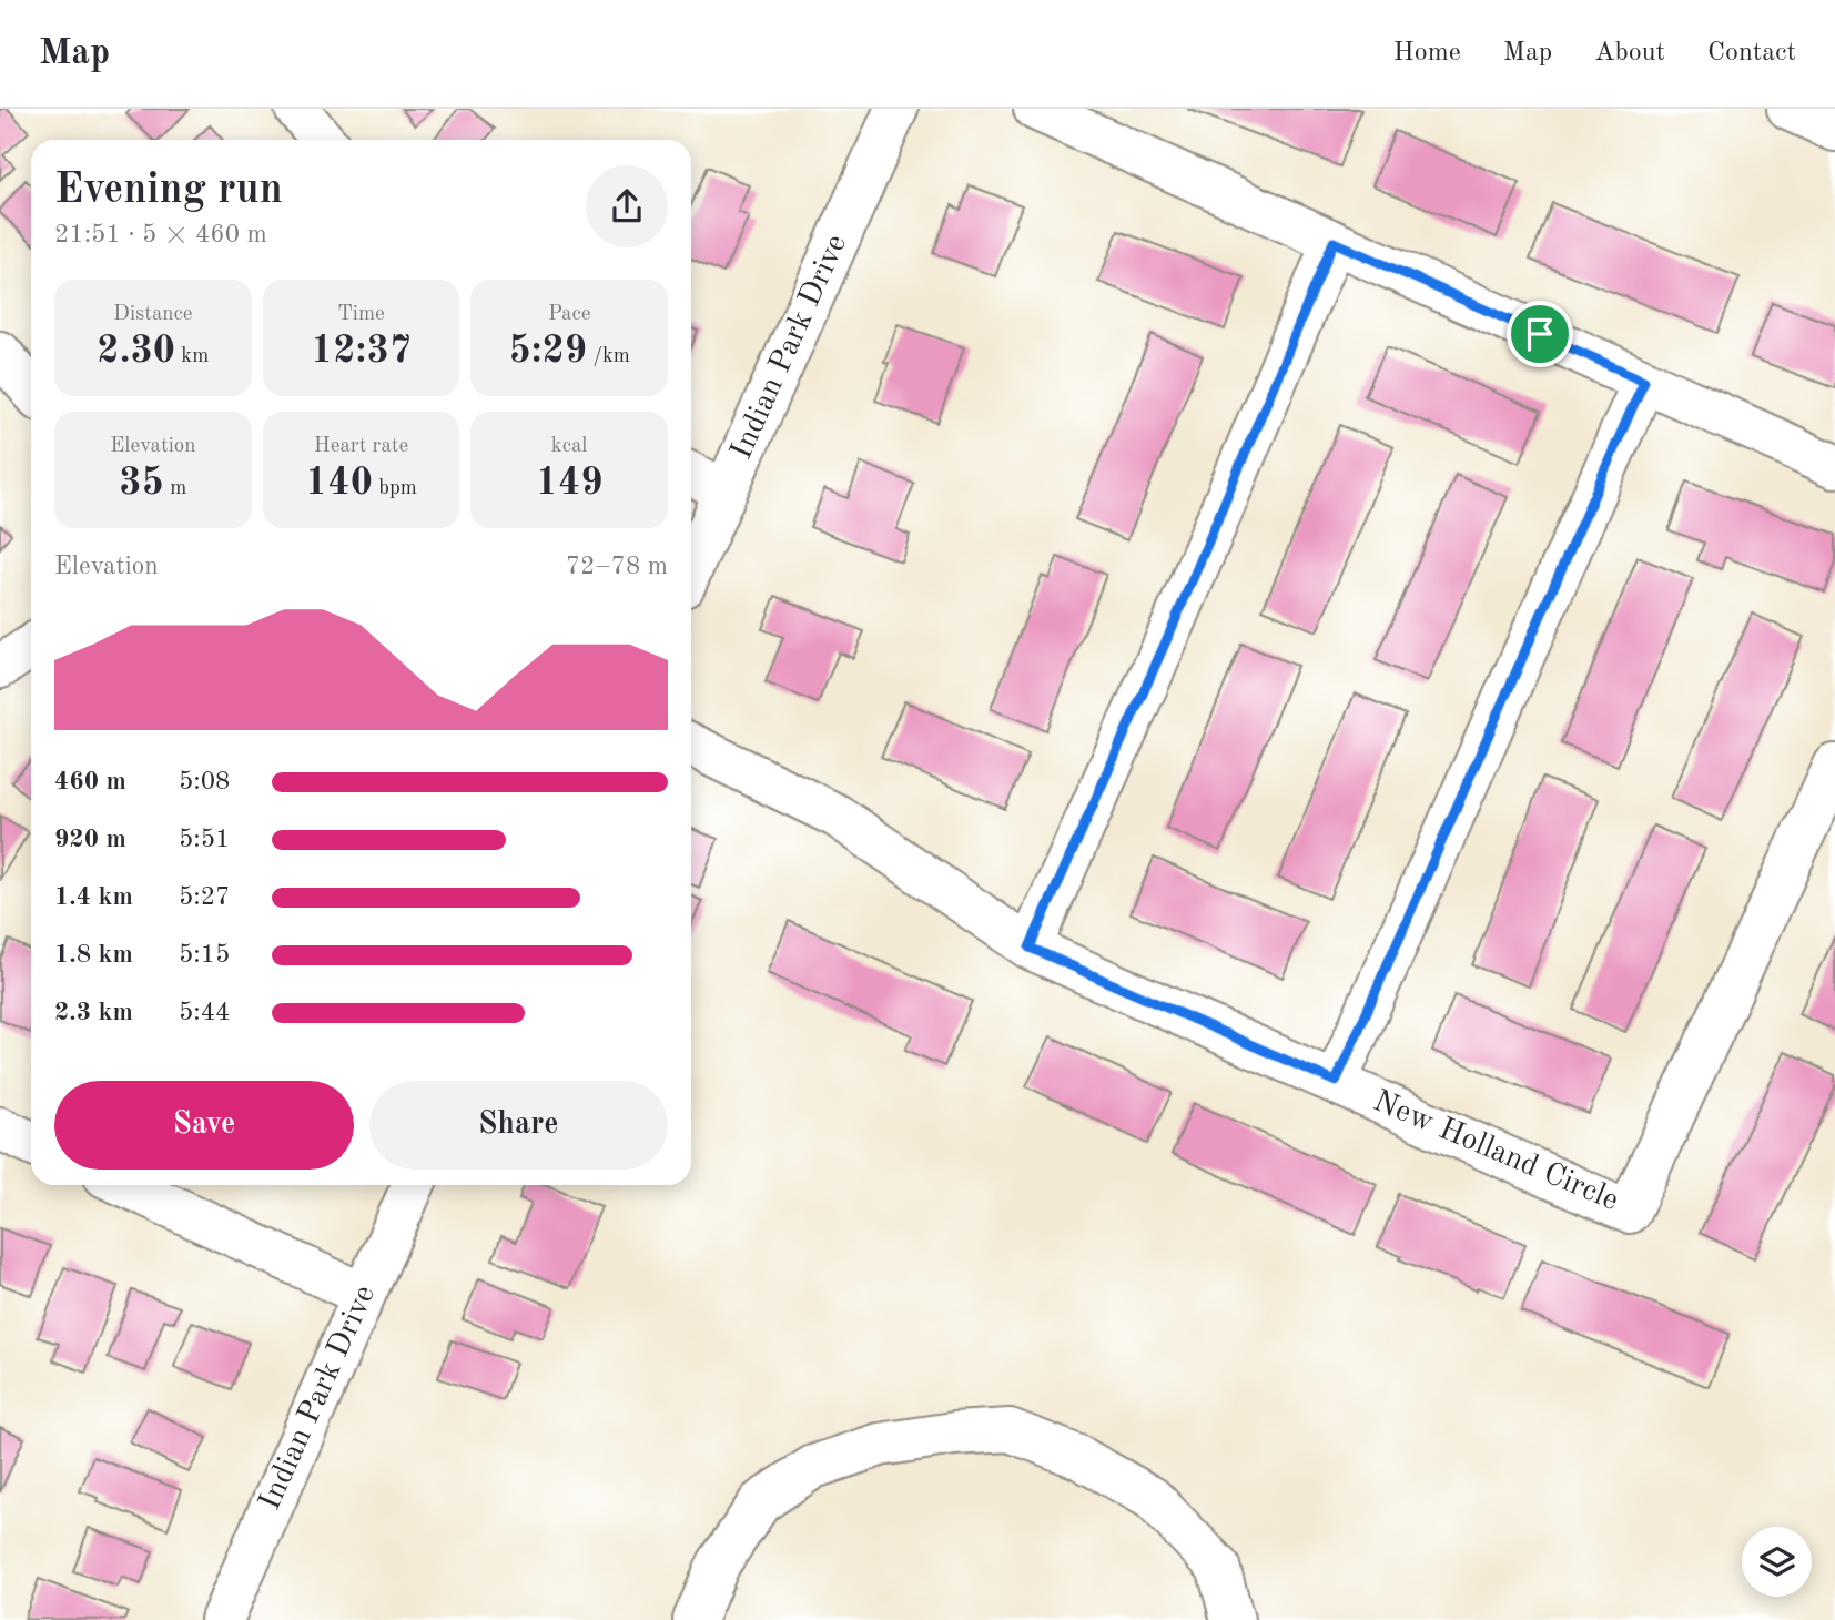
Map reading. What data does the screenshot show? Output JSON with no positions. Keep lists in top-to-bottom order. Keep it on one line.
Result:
{"streets":{"street":["Indian Park Drive","New Holland Circle"]},"page":{"header":"Map","nav":["Home","Map","About","Contact"],"heading":["Evening run","21:51 · 5 × 460 m"],"stats":[["Distance","2.30 km"],["Time","12:37"],["Pace","5:29 /km"],["Elevation","35 m"],["Heart rate","140 bpm"],["kcal","149"]],"chart":["Elevation","72–78 m"],"list":[{"name":"460 m","note":"5:08"},{"name":"920 m","note":"5:51"},{"name":"1.4 km","note":"5:27"},{"name":"1.8 km","note":"5:15"},{"name":"2.3 km","note":"5:44"}],"buttons":["Save","Share"]}}
